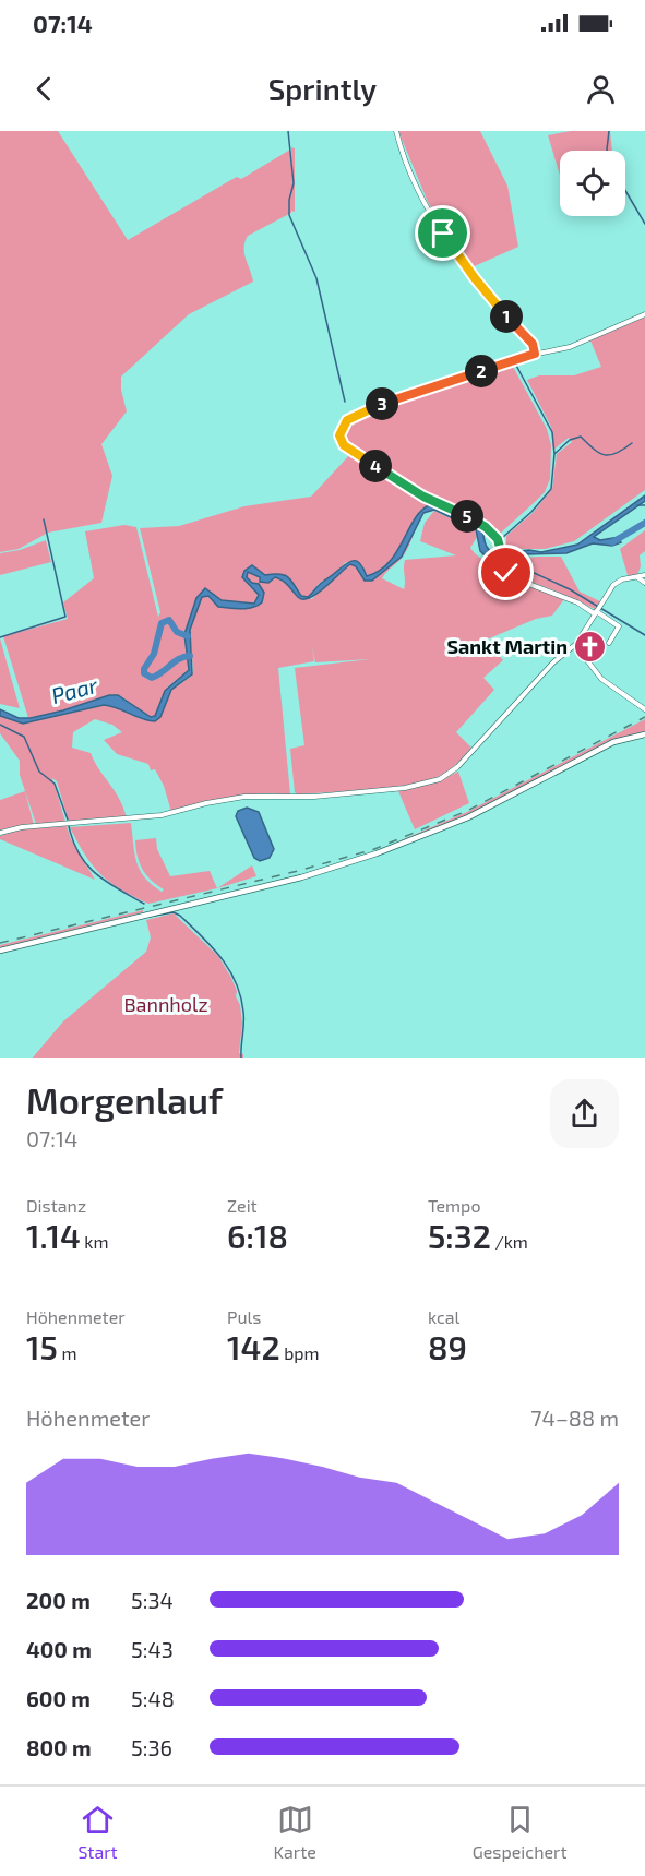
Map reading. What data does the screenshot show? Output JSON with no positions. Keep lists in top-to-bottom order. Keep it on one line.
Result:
{"water":["Paar"],"parks":["Bannholz"],"places":{"church":["Sankt Martin"]},"page":{"status":"07:14","header":"Sprintly","pins":["1","2","3","4","5"],"heading":["Morgenlauf","07:14"],"stats":[["Distanz","1.14 km"],["Zeit","6:18"],["Tempo","5:32 /km"],["Höhenmeter","15 m"],["Puls","142 bpm"],["kcal","89"]],"chart":["Höhenmeter","74–88 m"],"list":[{"name":"200 m","note":"5:34"},{"name":"400 m","note":"5:43"},{"name":"600 m","note":"5:48"},{"name":"800 m","note":"5:36"}],"tabs":["Start","Karte","Gespeichert"]}}
